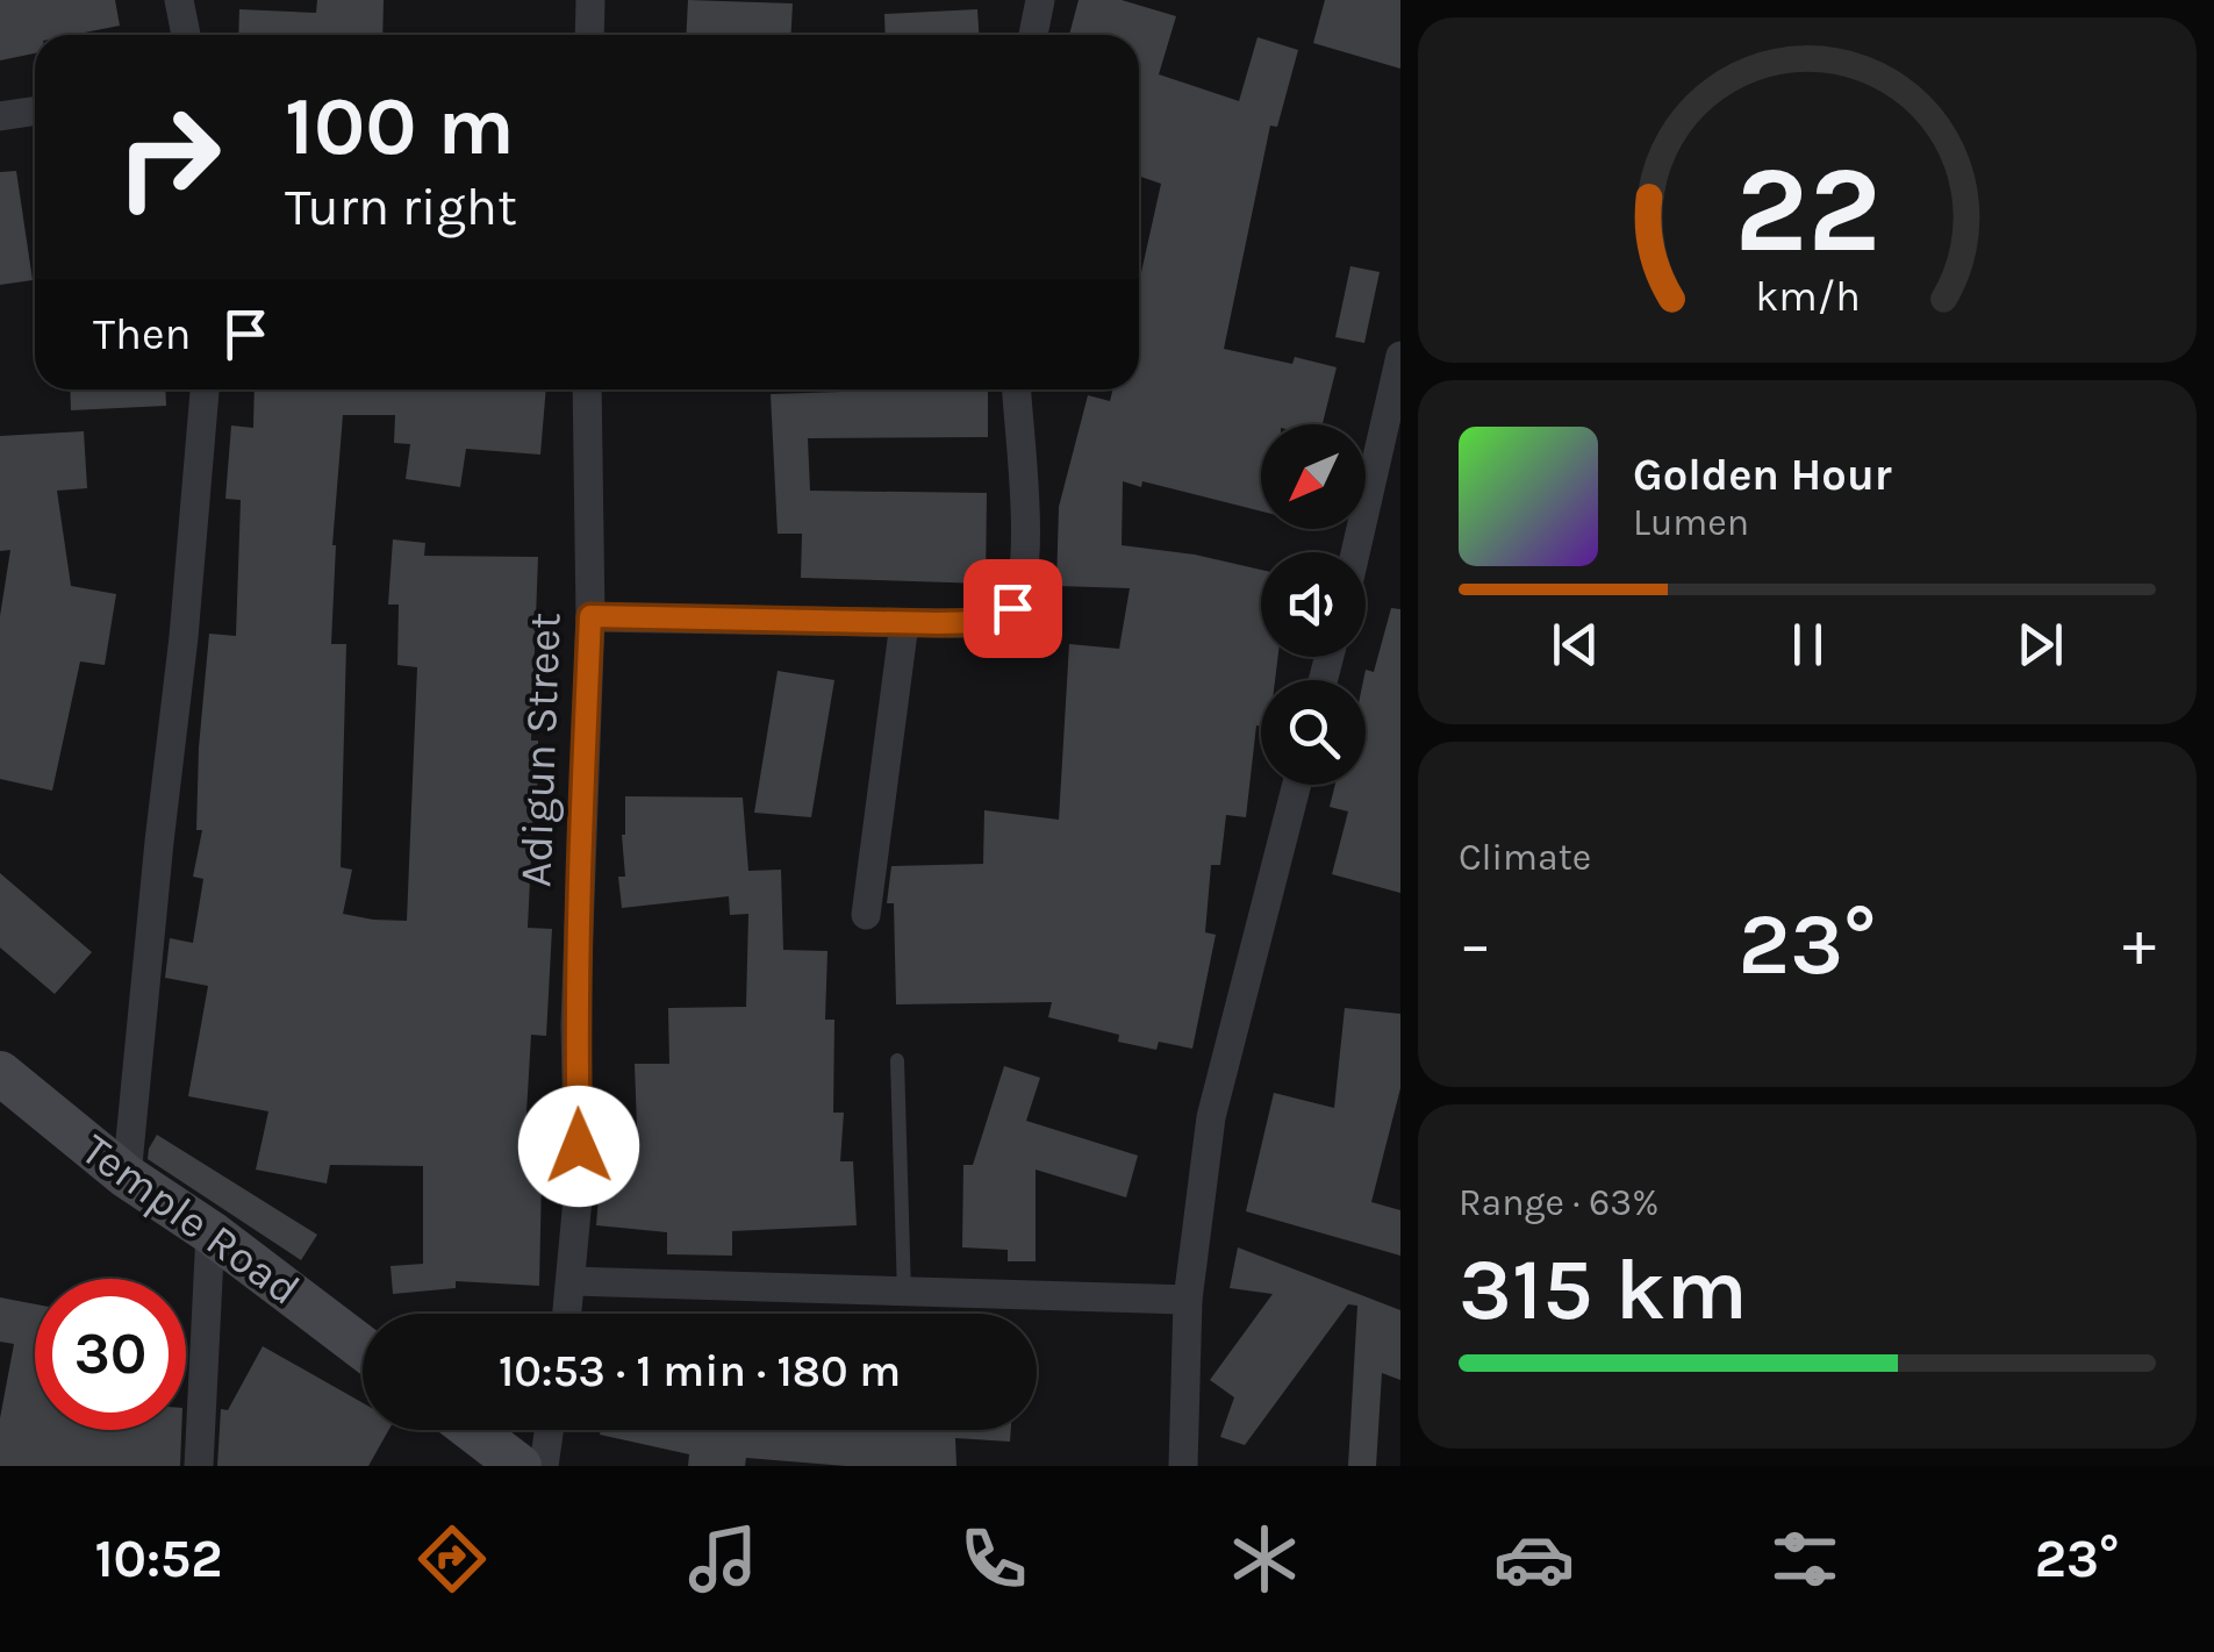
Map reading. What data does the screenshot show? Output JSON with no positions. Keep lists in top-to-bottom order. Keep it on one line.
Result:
{"streets":{"street":["Adigun Street","Temple Road"]},"north":"bottom left","page":{"turn":["100 m","Turn right"],"then":"Then","song":["Golden Hour","Lumen"],"tile":["Climate",["Range · 63%","315 km"]],"heat":["−","23°","+"],"limit":"30","trip":"10:53 · 1 min · 180 m","tabs":["10:52","23°"],"gauge":["22","km/h"]}}
